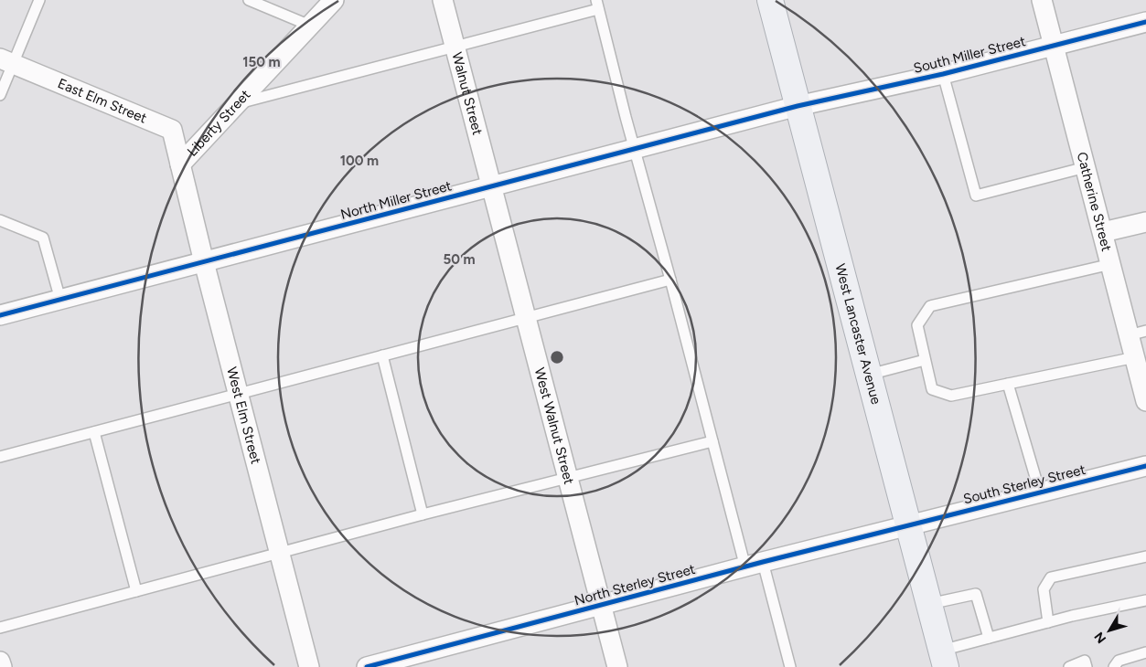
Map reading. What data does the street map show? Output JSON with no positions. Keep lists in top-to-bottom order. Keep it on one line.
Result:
{"streets":{"main road":["West Lancaster Avenue"],"street":["South Miller Street","Walnut Street","East Elm Street","Liberty Street","North Miller Street","Catherine Street","West Elm Street","West Walnut Street","South Sterley Street","North Sterley Street"]},"crossings":[["South Miller Street","North Miller Street"],["South Miller Street","Catherine Street"],["South Miller Street","West Lancaster Avenue"],["Walnut Street","North Miller Street"],["Walnut Street","West Walnut Street"],["East Elm Street","Liberty Street"],["East Elm Street","West Elm Street"],["Liberty Street","West Elm Street"],["North Miller Street","West Lancaster Avenue"],["North Miller Street","West Elm Street"],["North Miller Street","West Walnut Street"],["West Lancaster Avenue","South Sterley Street"],["West Lancaster Avenue","North Sterley Street"],["West Walnut Street","North Sterley Street"],["South Sterley Street","North Sterley Street"]],"north":"bottom left","rings":["150 m","100 m","50 m"]}
